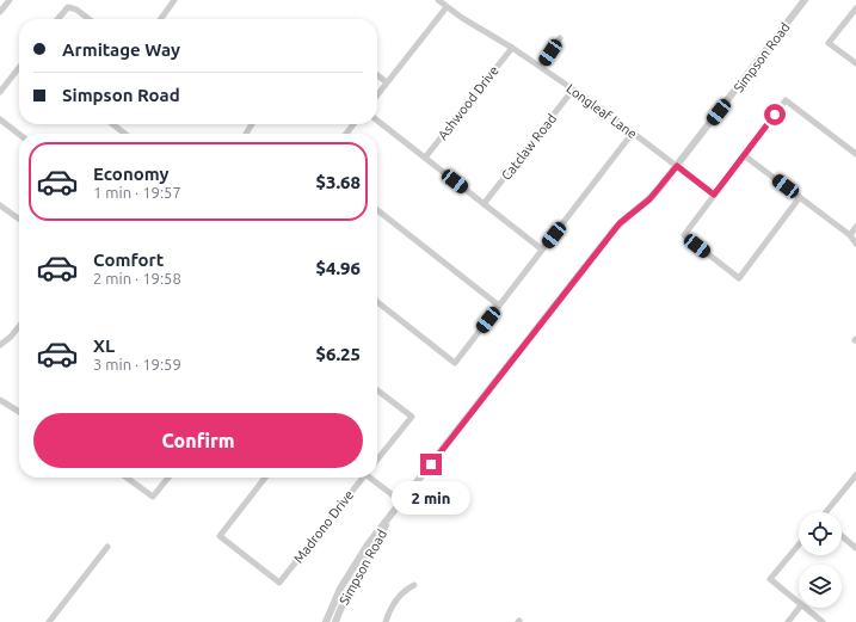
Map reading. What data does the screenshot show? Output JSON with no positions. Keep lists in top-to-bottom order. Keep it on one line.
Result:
{"streets":{"street":["Simpson Road","Ashwood Drive","Longleaf Lane","Catclaw Road","Madrono Drive"]},"crossings":[["Simpson Road","Longleaf Lane"],["Ashwood Drive","Longleaf Lane"],["Longleaf Lane","Catclaw Road"]],"page":{"banner":["Armitage Way","Simpson Road"],"list":[{"name":"Economy","note":"1 min · 19:57","value":"$3.68"},{"name":"Comfort","note":"2 min · 19:58","value":"$4.96"},{"name":"XL","note":"3 min · 19:59","value":"$6.25"}],"buttons":"Confirm","bubble":"2 min"}}
